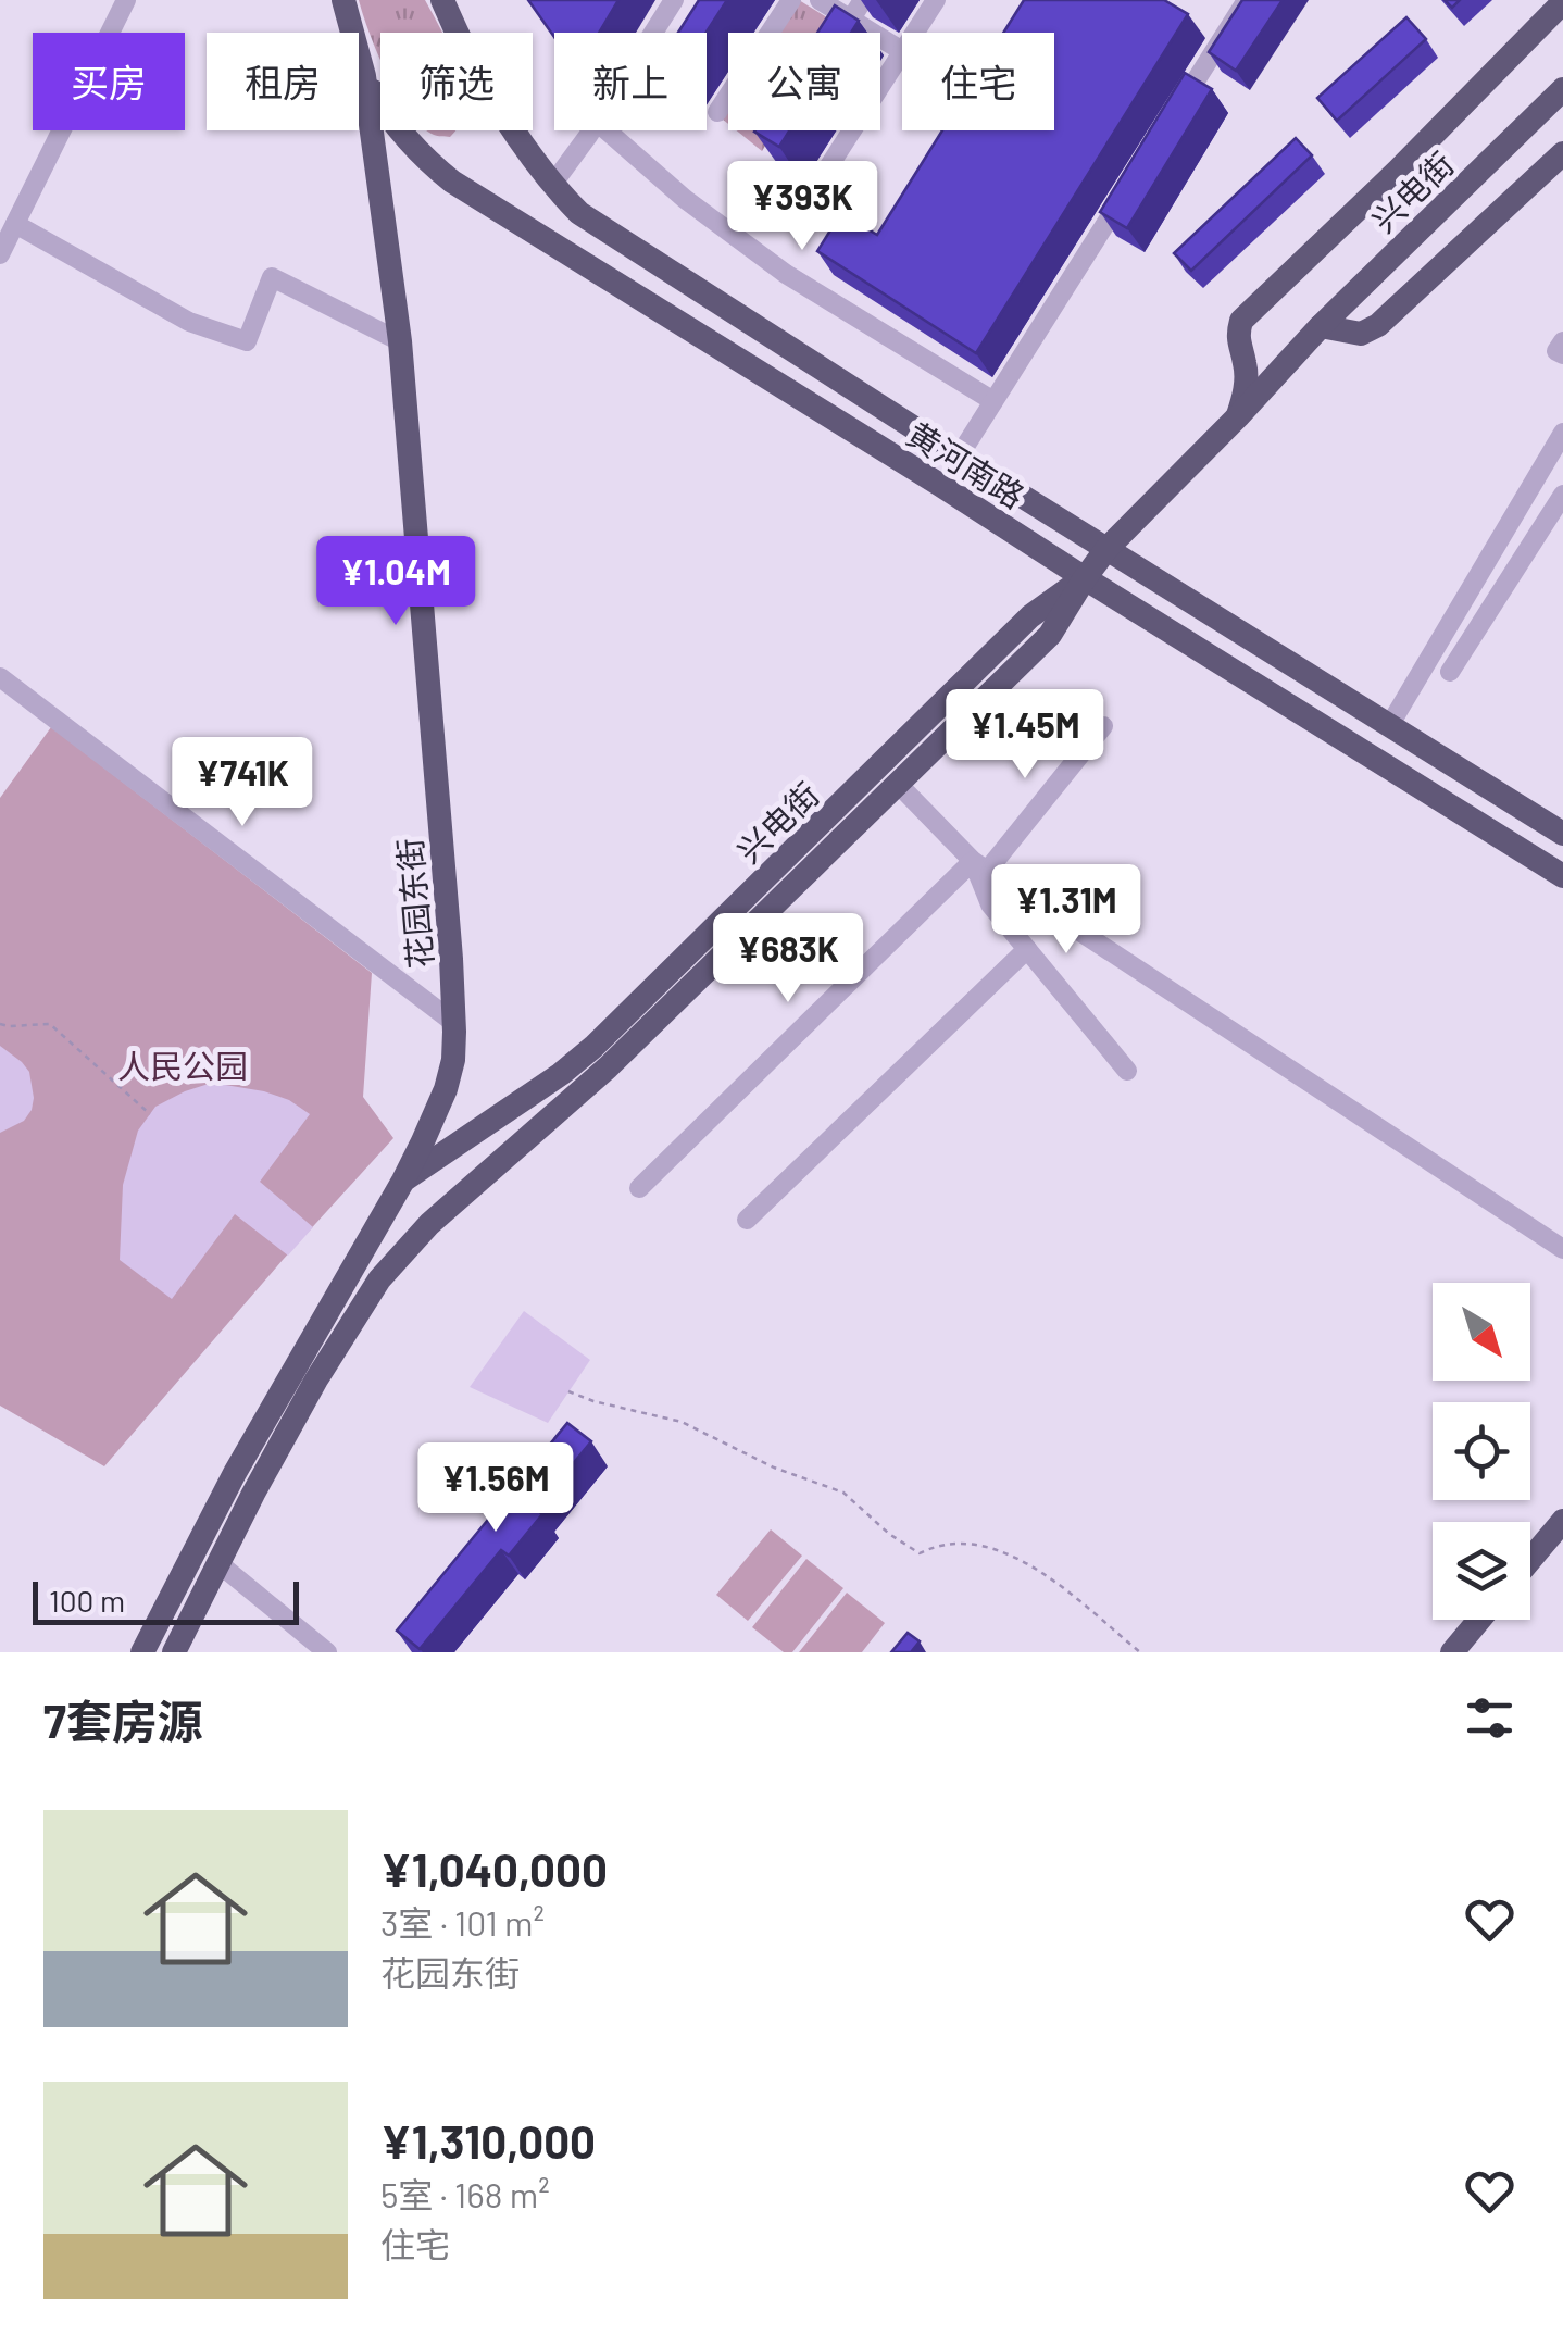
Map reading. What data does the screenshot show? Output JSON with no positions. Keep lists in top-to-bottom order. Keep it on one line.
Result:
{"streets":{"main road":["兴电街","黄河南路","花园东街"]},"crossings":[["兴电街","黄河南路"],["兴电街","花园东街"],["黄河南路","花园东街"]],"parks":["人民公园"],"scale_bar":"100 m","north":"bottom right","page":{"chip":["买房","租房","筛选","新上","公寓","住宅"],"price":["¥393K","¥1.04M","¥1.45M","¥741K","¥1.31M","¥683K","¥1.56M"],"scale":"100 m","heading":"7套房源","list":[{"name":"¥1,040,000","note":"3室 · 101 m² · 花园东街"},{"name":"¥1,310,000","note":"5室 · 168 m² · 住宅"}]}}
